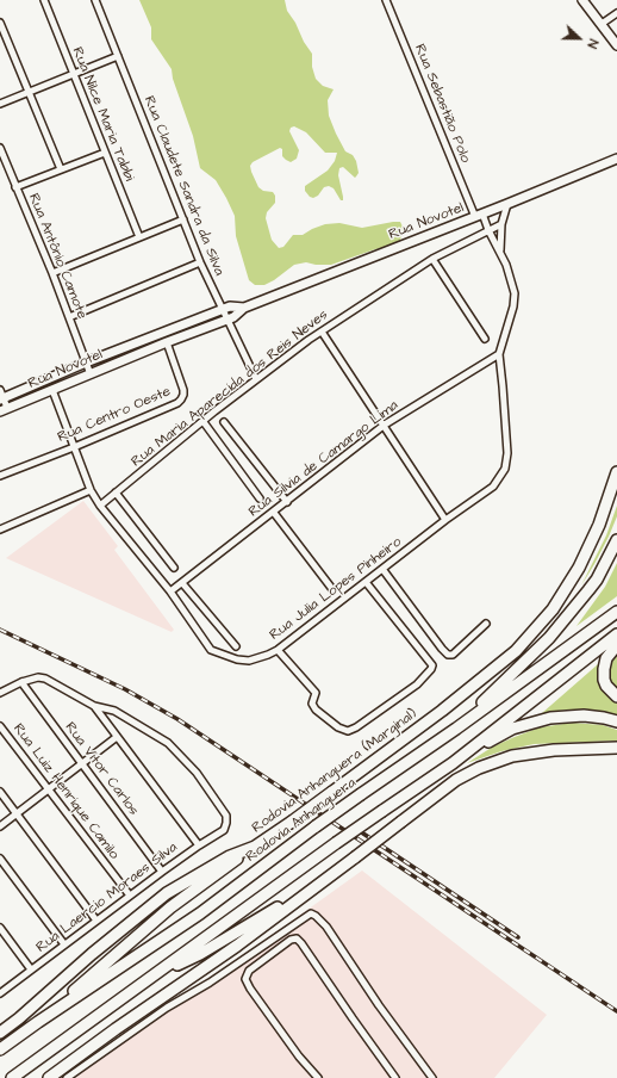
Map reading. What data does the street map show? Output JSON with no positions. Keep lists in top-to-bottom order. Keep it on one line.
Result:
{"streets":{"highway":["Rodovia Anhanguera (Marginal)","Rodovia Anhanguera"],"street":["Rua Sebastião Polo","Rua Nilce Maria Tabbi","Rua Claudete Sandra da Silva","Rua Novotel","Rua Antônio Camote","Rua Maria Aparecida dos Reis Neves","Rua Centro Oeste","Rua Silvia de Camargo Lima","Rua Julia Lopes Pinheiro","Rua Vitor Carlos","Rua Luiz Henrique Camilo","Rua Laercio Moraes Silva"]},"crossings":[["Rua Sebastião Polo","Rua Novotel"],["Rua Sebastião Polo","Rua Julia Lopes Pinheiro"],["Rua Claudete Sandra da Silva","Rua Novotel"],["Rua Claudete Sandra da Silva","Rua Maria Aparecida dos Reis Neves"],["Rua Novotel","Rua Antônio Camote"],["Rua Novotel","Rua Centro Oeste"],["Rua Novotel","Rua Julia Lopes Pinheiro"],["Rua Maria Aparecida dos Reis Neves","Rua Julia Lopes Pinheiro"],["Rua Centro Oeste","Rua Julia Lopes Pinheiro"],["Rua Silvia de Camargo Lima","Rua Julia Lopes Pinheiro"],["Rua Vitor Carlos","Rua Laercio Moraes Silva"],["Rua Luiz Henrique Camilo","Rua Laercio Moraes Silva"]],"north":"right"}
